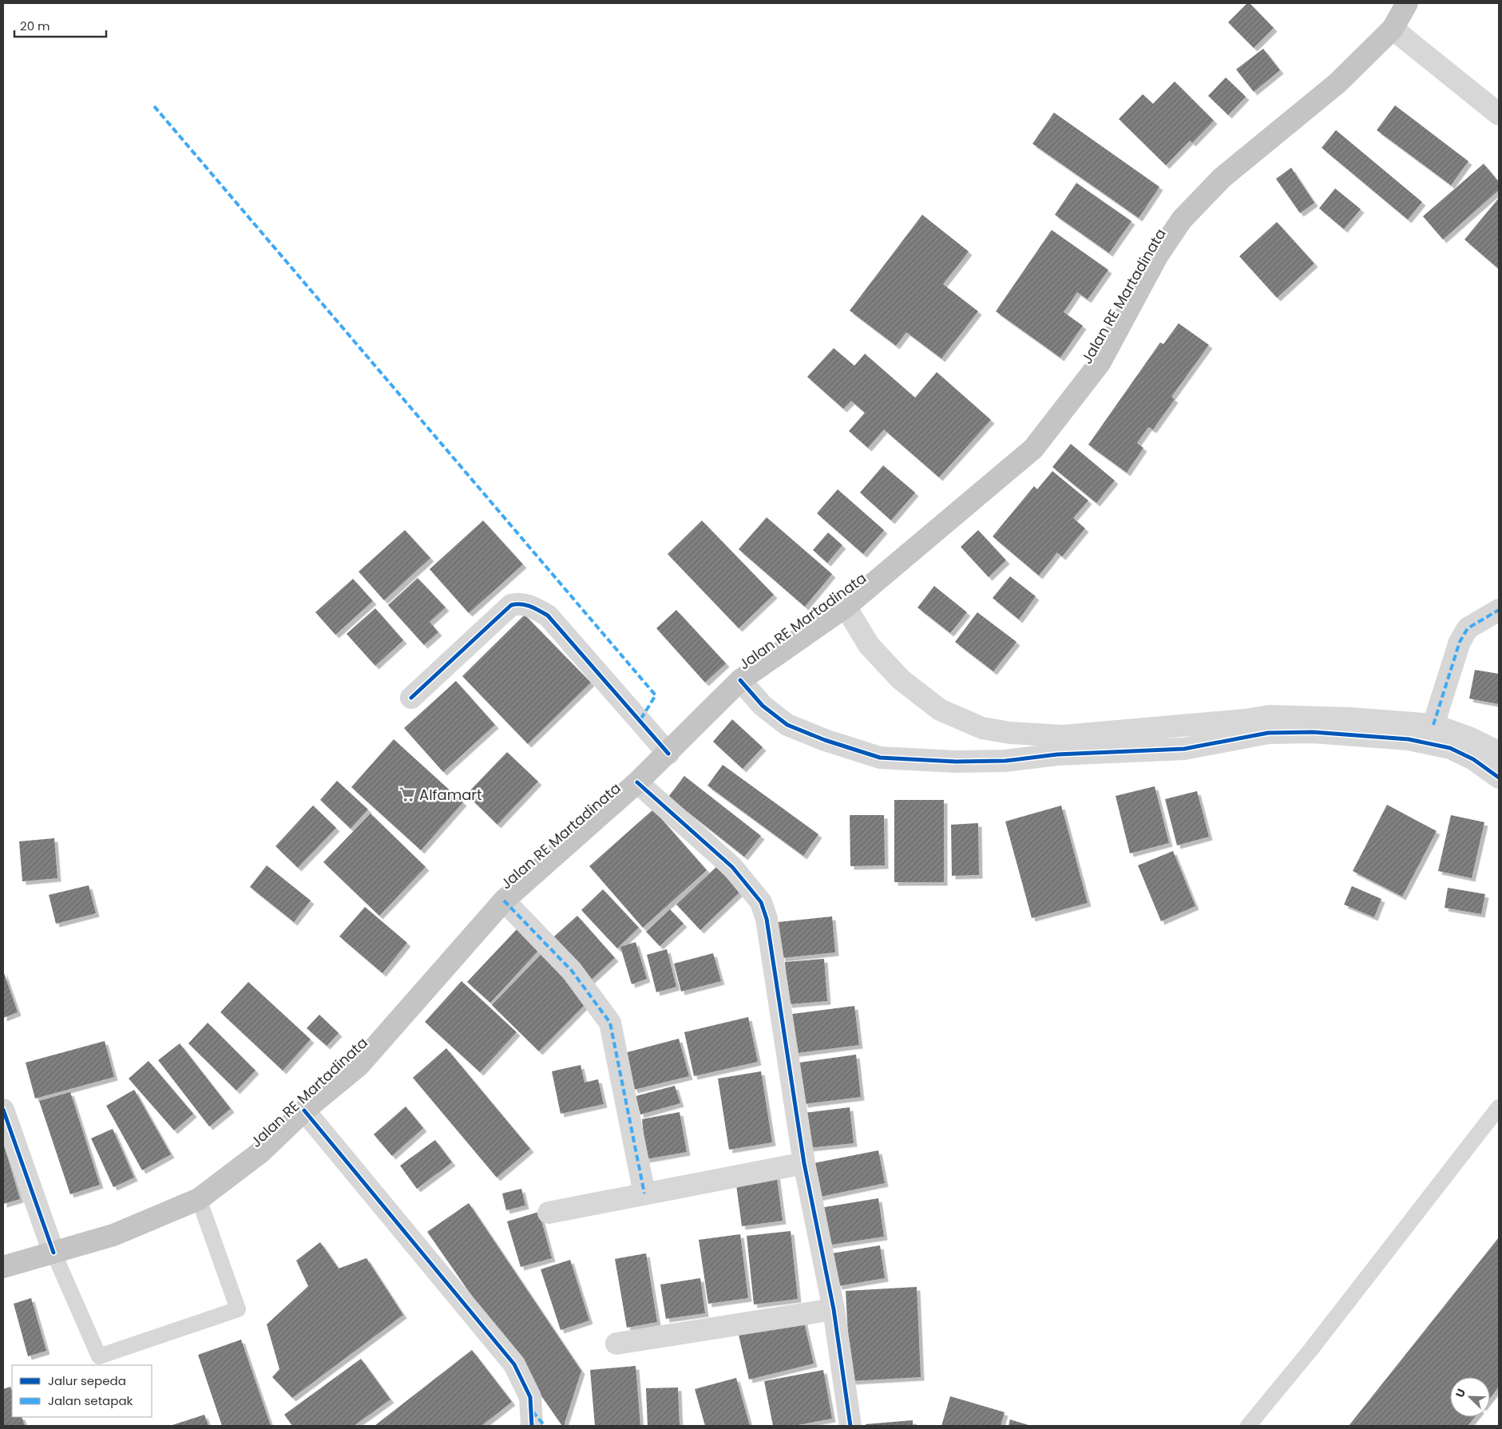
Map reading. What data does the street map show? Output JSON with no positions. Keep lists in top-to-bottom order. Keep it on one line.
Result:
{"streets":{"highway":["Jalan RE Martadinata"]},"places":{"supermarket":["Alfamart"]},"legend":["Jalur sepeda","Jalan setapak"],"scale_bar":"20 m","north":"top left"}
